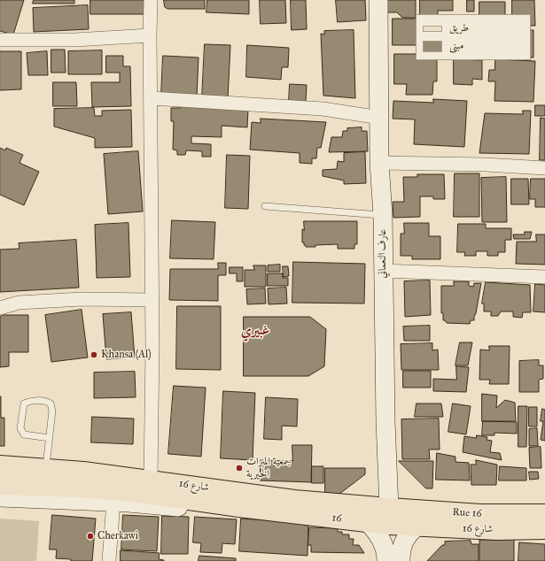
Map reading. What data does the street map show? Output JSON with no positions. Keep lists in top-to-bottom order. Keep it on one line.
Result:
{"streets":{"main road":["شارع 16","Rue 16","16"],"street":["عارف النعماني"]},"crossings":[["عارف النعماني","شارع 16"],["عارف النعماني","Rue 16"],["عارف النعماني","16"],["شارع 16","Rue 16"],["شارع 16","16"],["Rue 16","16"]],"districts":["غبيري"],"places":["Khansa (Al)","جمعية المبرات الخيرية","Cherkawi"],"legend":["طريق","مبنى"]}
